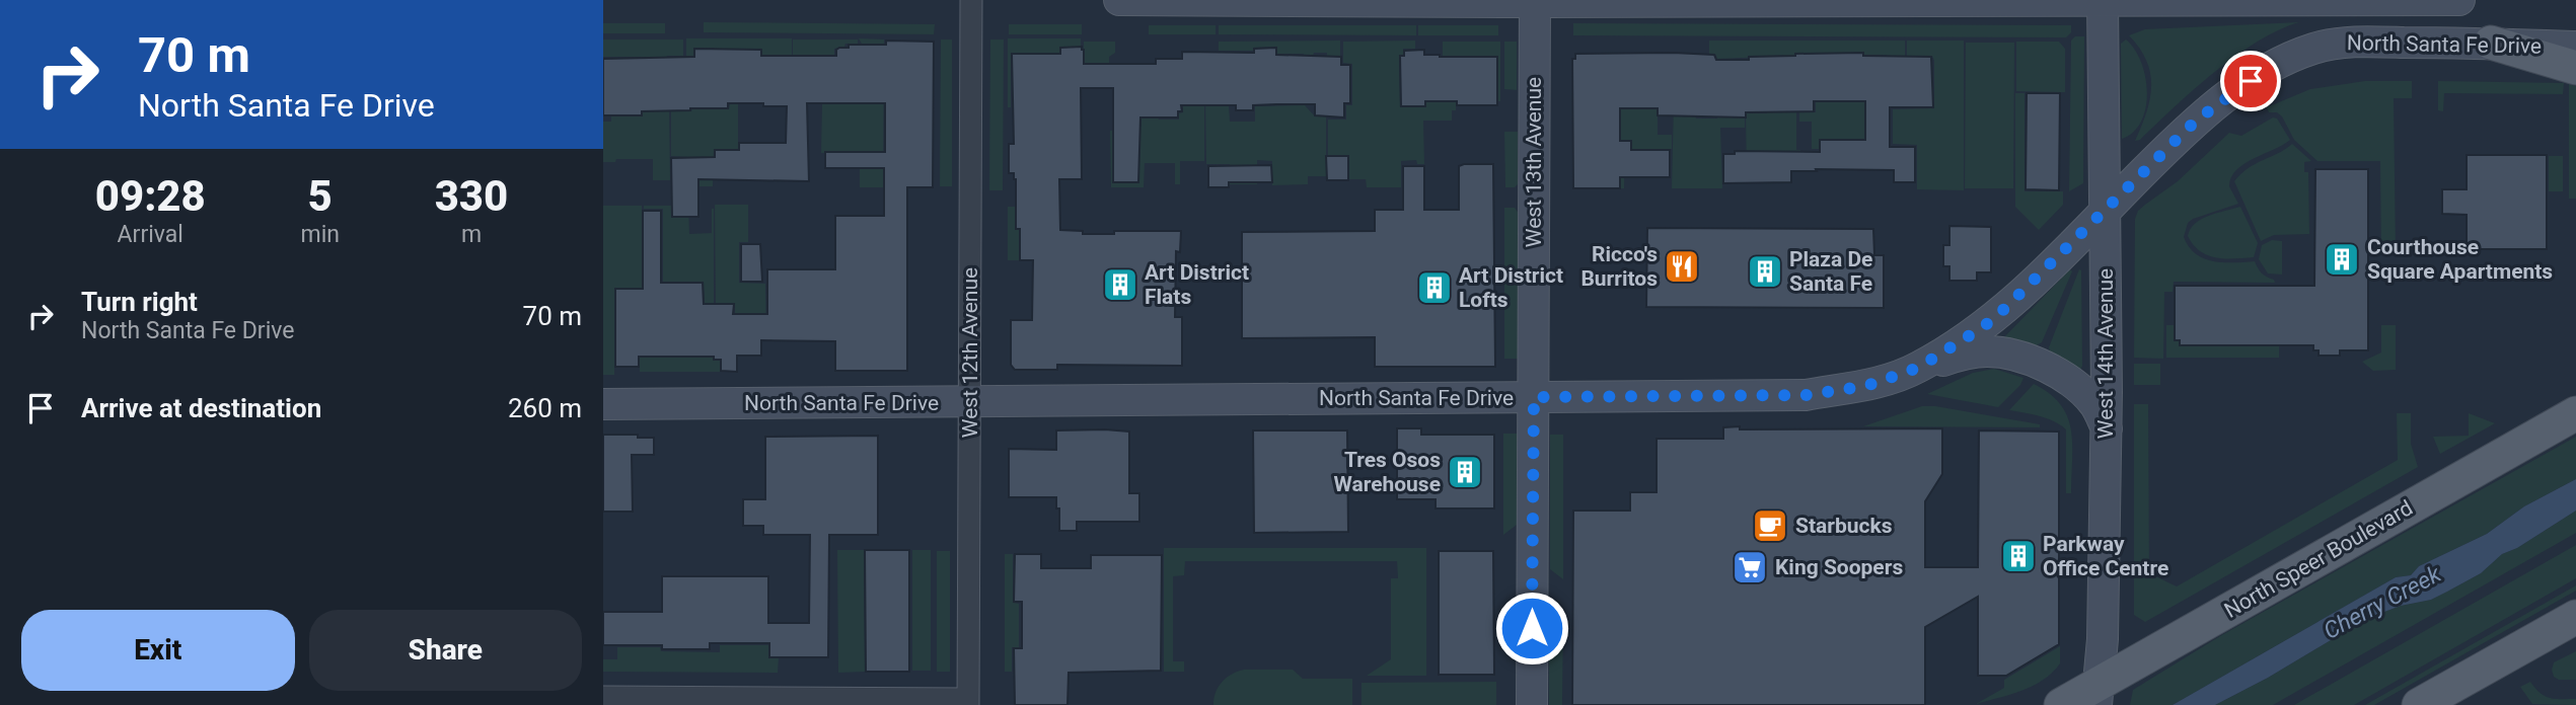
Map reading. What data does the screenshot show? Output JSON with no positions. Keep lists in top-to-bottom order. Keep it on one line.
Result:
{"streets":{"main road":["North Santa Fe Drive","West 13th Avenue","West 14th Avenue","North Speer Boulevard"],"street":["West 12th Avenue"]},"crossings":[["North Santa Fe Drive","West 13th Avenue"],["North Santa Fe Drive","West 12th Avenue"],["North Santa Fe Drive","West 14th Avenue"],["West 14th Avenue","North Speer Boulevard"]],"water":["Cherry Creek"],"places":{"building":["Courthouse Square Apartments","Plaza De Santa Fe","Art District Flats","Art District Lofts","Tres Osos Warehouse","Parkway Office Centre"],"restaurant":["Ricco's Burritos"],"cafe":["Starbucks"],"supermarket":["King Soopers"]},"page":{"turn":["70 m","North Santa Fe Drive"],"eta":["09:28","Arrival","5","min","330","m"],"list":[{"name":"Turn right","note":"North Santa Fe Drive","value":"70 m"},{"name":"Arrive at destination","value":"260 m"}],"buttons":["Exit","Share"]}}
